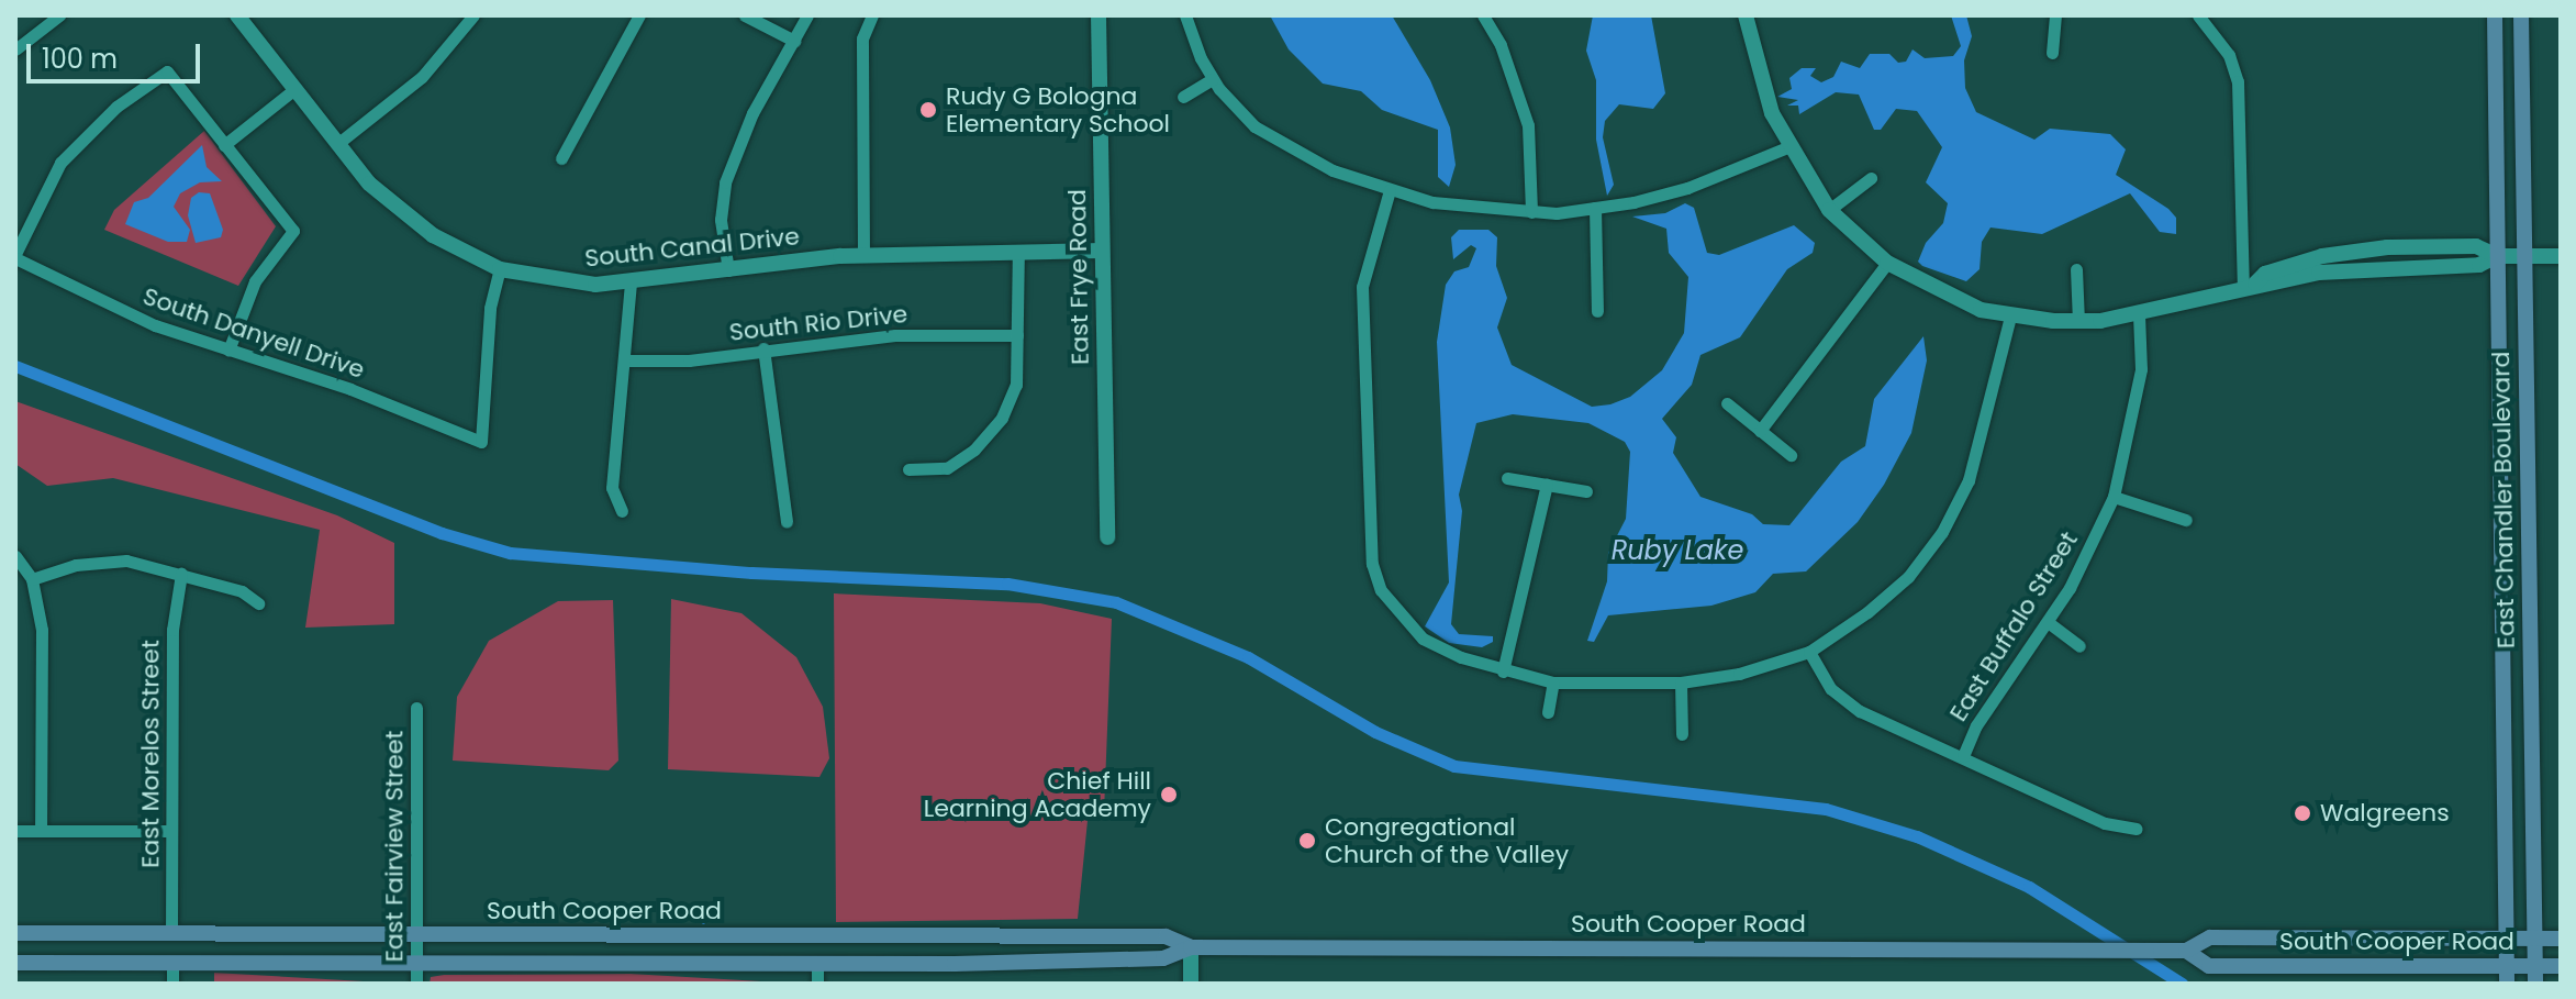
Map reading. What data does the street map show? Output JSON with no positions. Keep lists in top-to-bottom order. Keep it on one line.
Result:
{"streets":{"main road":["East Chandler Boulevard","South Cooper Road"],"street":["South Canal Drive","East Frye Road","South Rio Drive","South Danyell Drive","East Buffalo Street","East Morelos Street","East Fairview Street"]},"crossings":[["South Canal Drive","East Frye Road"],["South Canal Drive","South Danyell Drive"],["East Chandler Boulevard","South Cooper Road"],["East Morelos Street","South Cooper Road"],["East Fairview Street","South Cooper Road"]],"water":["Ruby Lake"],"places":["Rudy G Bologna Elementary School","Chief Hill Learning Academy","Walgreens","Congregational Church of the Valley"],"scale_bar":"100 m"}
